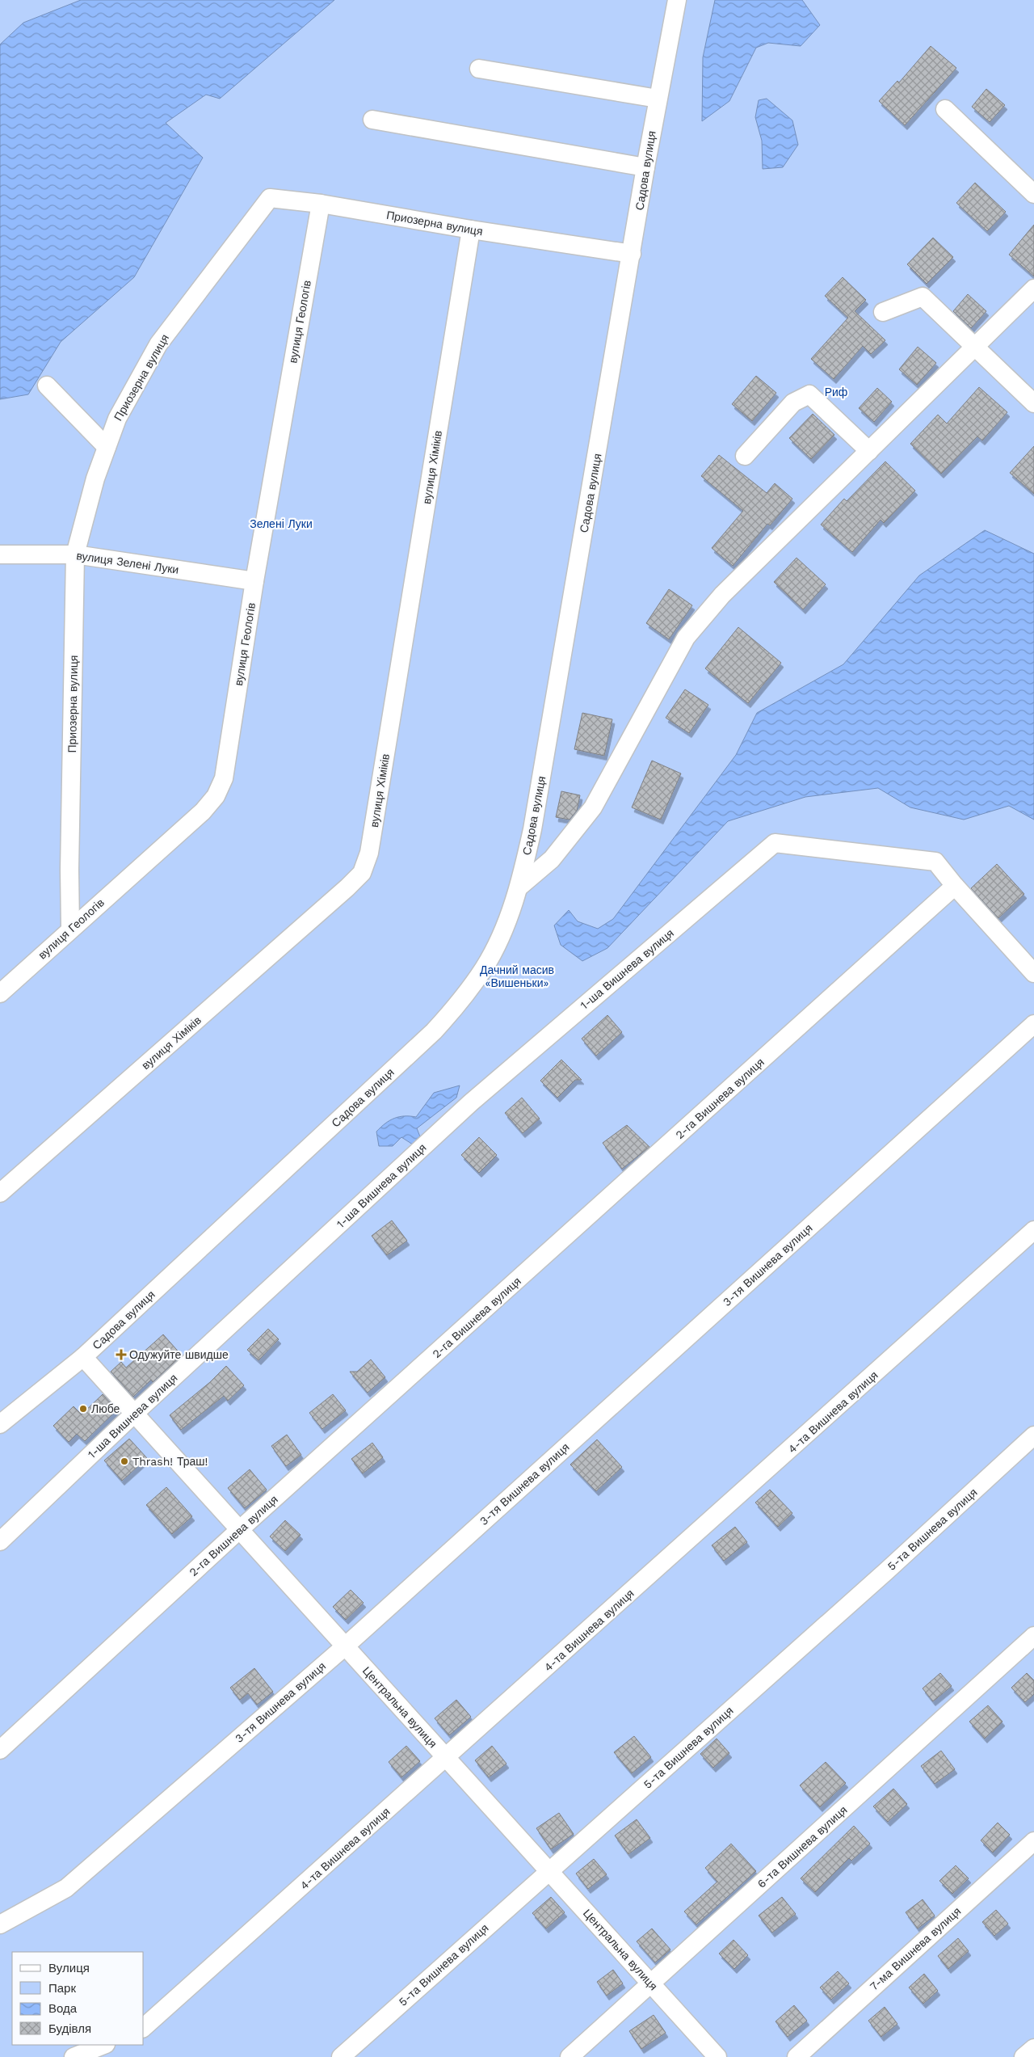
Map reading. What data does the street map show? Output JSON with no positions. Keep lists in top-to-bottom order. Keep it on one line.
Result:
{"streets":{"street":["Садова вулиця","Приозерна вулиця","вулиця Геологів","вулиця Хіміків","вулиця Зелені Луки","1-ша Вишнева вулиця","2-га Вишнева вулиця","3-тя Вишнева вулиця","4-та Вишнева вулиця","5-та Вишнева вулиця","Центральна вулиця","6-та Вишнева вулиця","7-ма Вишнева вулиця"]},"crossings":[["Садова вулиця","Приозерна вулиця"],["Садова вулиця","Центральна вулиця"],["Приозерна вулиця","вулиця Геологів"],["Приозерна вулиця","вулиця Хіміків"],["Приозерна вулиця","вулиця Зелені Луки"],["вулиця Геологів","вулиця Зелені Луки"],["1-ша Вишнева вулиця","2-га Вишнева вулиця"],["1-ша Вишнева вулиця","Центральна вулиця"],["2-га Вишнева вулиця","Центральна вулиця"],["3-тя Вишнева вулиця","Центральна вулиця"],["4-та Вишнева вулиця","Центральна вулиця"],["5-та Вишнева вулиця","Центральна вулиця"],["Центральна вулиця","6-та Вишнева вулиця"]],"parks":["Риф","Зелені Луки","Дачний масив «Вишеньки»"],"places":{"health":["Одужуйте швидше"],"other":["Любе","Thrash! Траш!"]},"legend":["Вулиця","Парк","Вода","Будівля"]}
